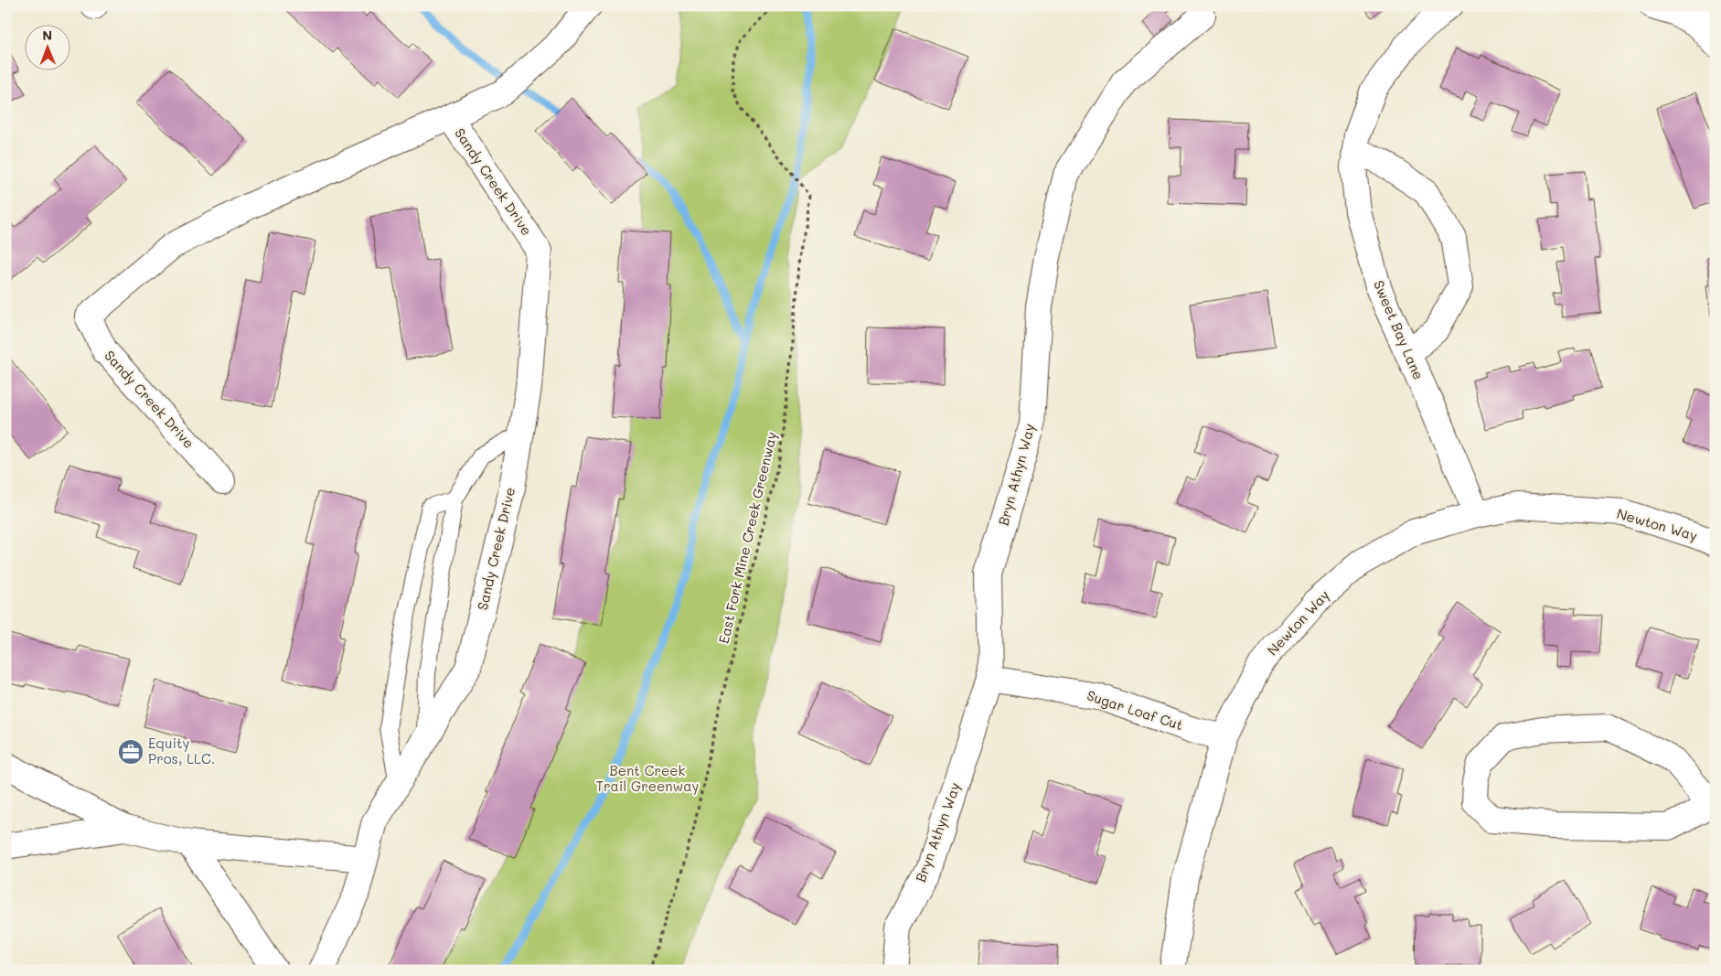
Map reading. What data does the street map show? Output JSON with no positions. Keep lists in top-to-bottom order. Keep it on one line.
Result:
{"streets":{"street":["Sandy Creek Drive","Sweet Bay Lane","Bryn Athyn Way","Newton Way","Sugar Loaf Cut"],"path":["East Fork Mine Creek Greenway"]},"crossings":[["Sweet Bay Lane","Newton Way"],["Bryn Athyn Way","Sugar Loaf Cut"],["Newton Way","Sugar Loaf Cut"]],"parks":["Bent Creek Trail Greenway"],"places":{"office":["Equity Pros, LLC."]},"north":"top"}
